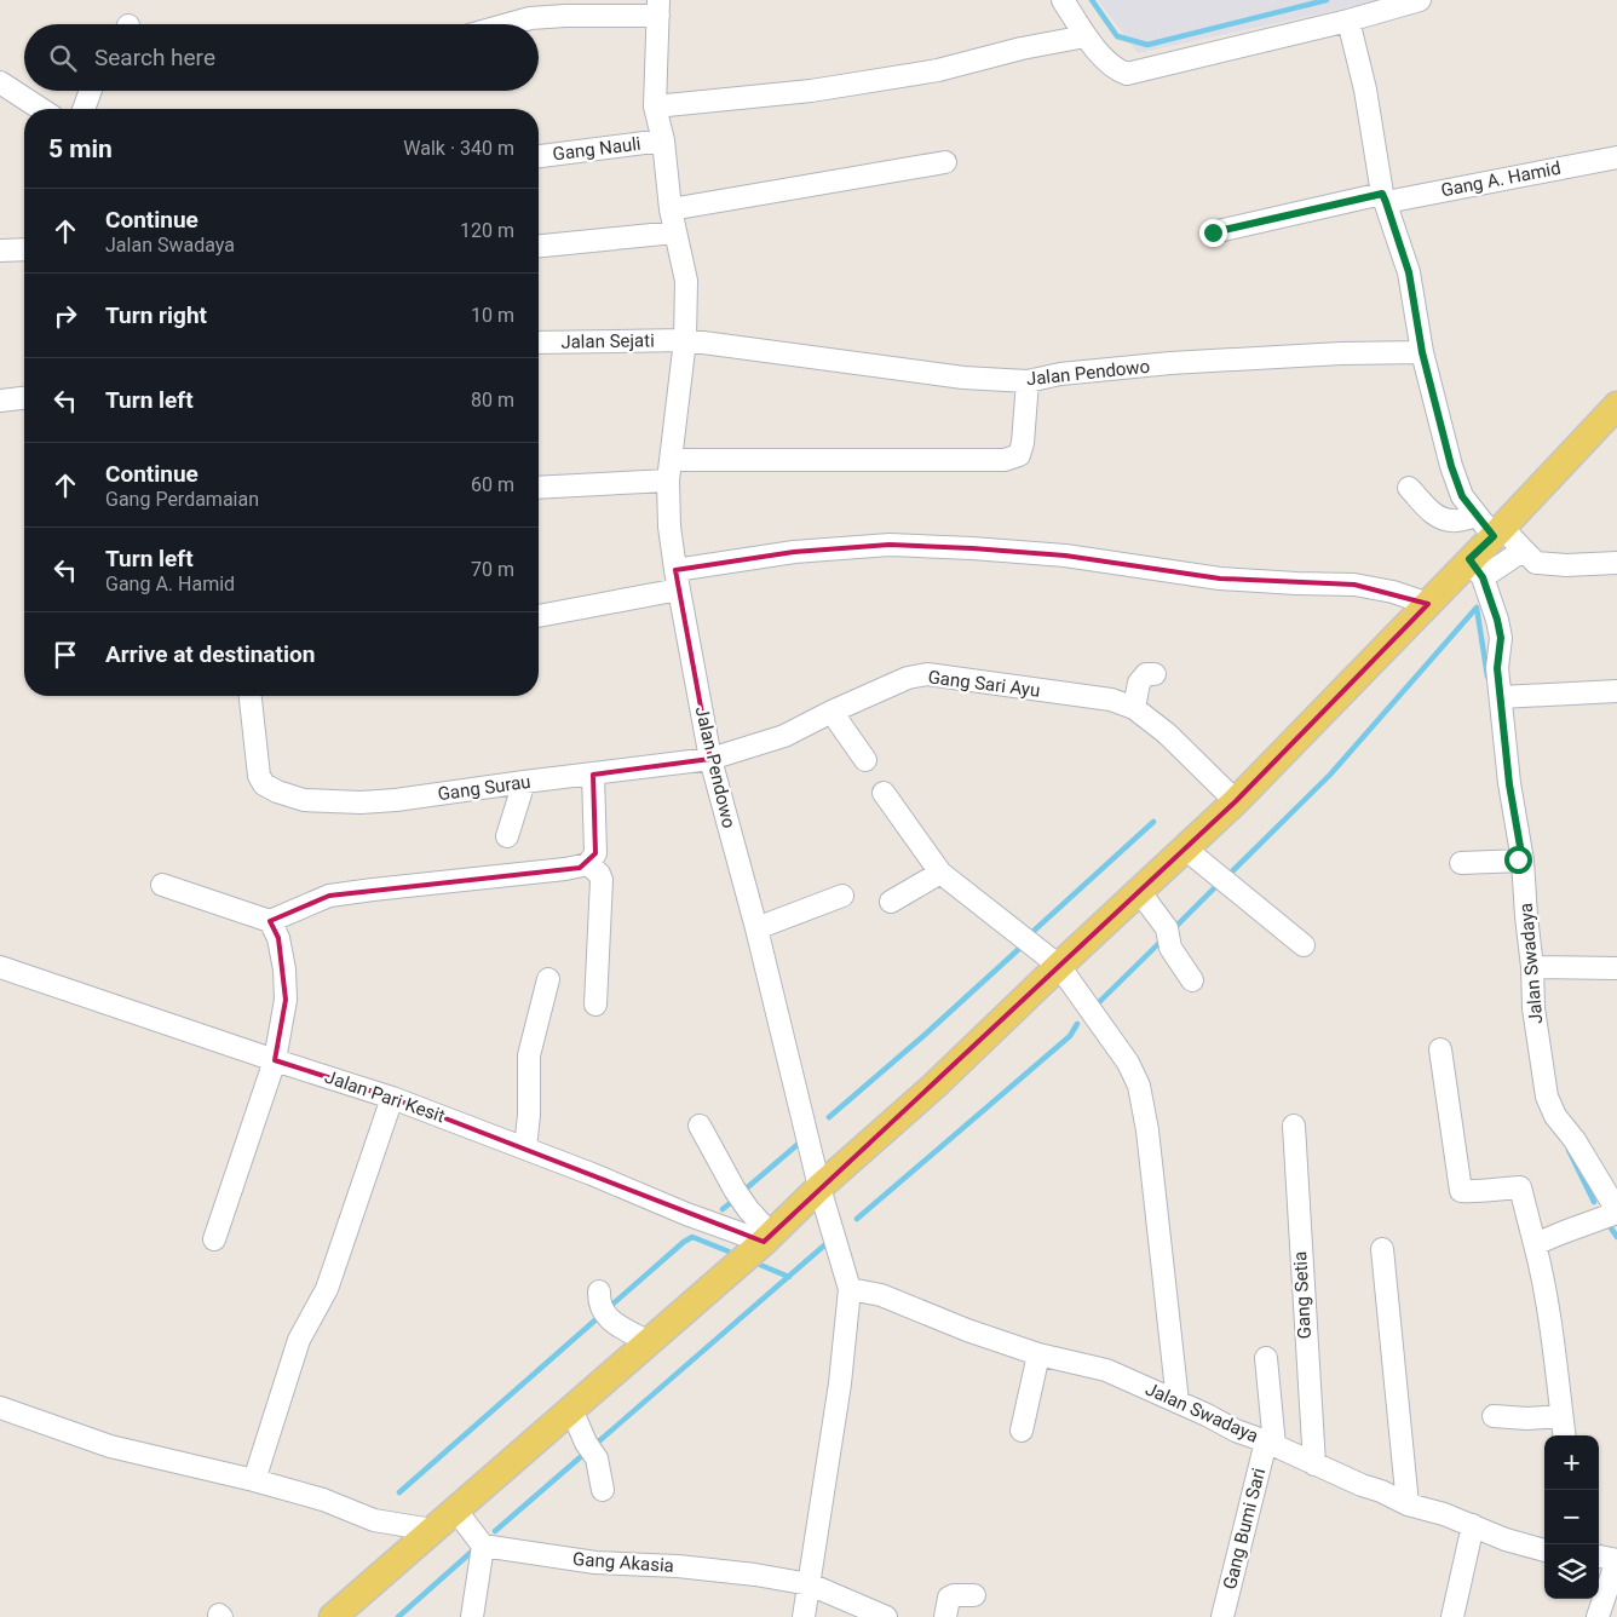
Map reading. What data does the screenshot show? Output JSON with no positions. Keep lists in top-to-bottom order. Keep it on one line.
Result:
{"streets":{"street":["Gang Nauli","Gang A. Hamid","Jalan Sejati","Jalan Pendowo","Gang Sari Ayu","Gang Surau","Jalan Swadaya","Jalan Pari Kesit","Gang Setia","Gang Bumi Sari","Gang Akasia"]},"crossings":[["Gang Nauli","Jalan Pendowo"],["Jalan Sejati","Jalan Pendowo"],["Jalan Pendowo","Gang Sari Ayu"],["Jalan Pendowo","Gang Surau"],["Jalan Pendowo","Jalan Swadaya"],["Gang Sari Ayu","Gang Surau"],["Jalan Swadaya","Gang Setia"],["Jalan Swadaya","Gang Bumi Sari"]],"page":{"search":"Search here","heading":["5 min","Walk · 340 m"],"list":[["Continue","Jalan Swadaya","120 m"],["Turn right","10 m"],["Turn left","80 m"],["Continue","Gang Perdamaian","60 m"],["Turn left","Gang A. Hamid","70 m"],"Arrive at destination"],"map_buttons":["+","−"]}}
